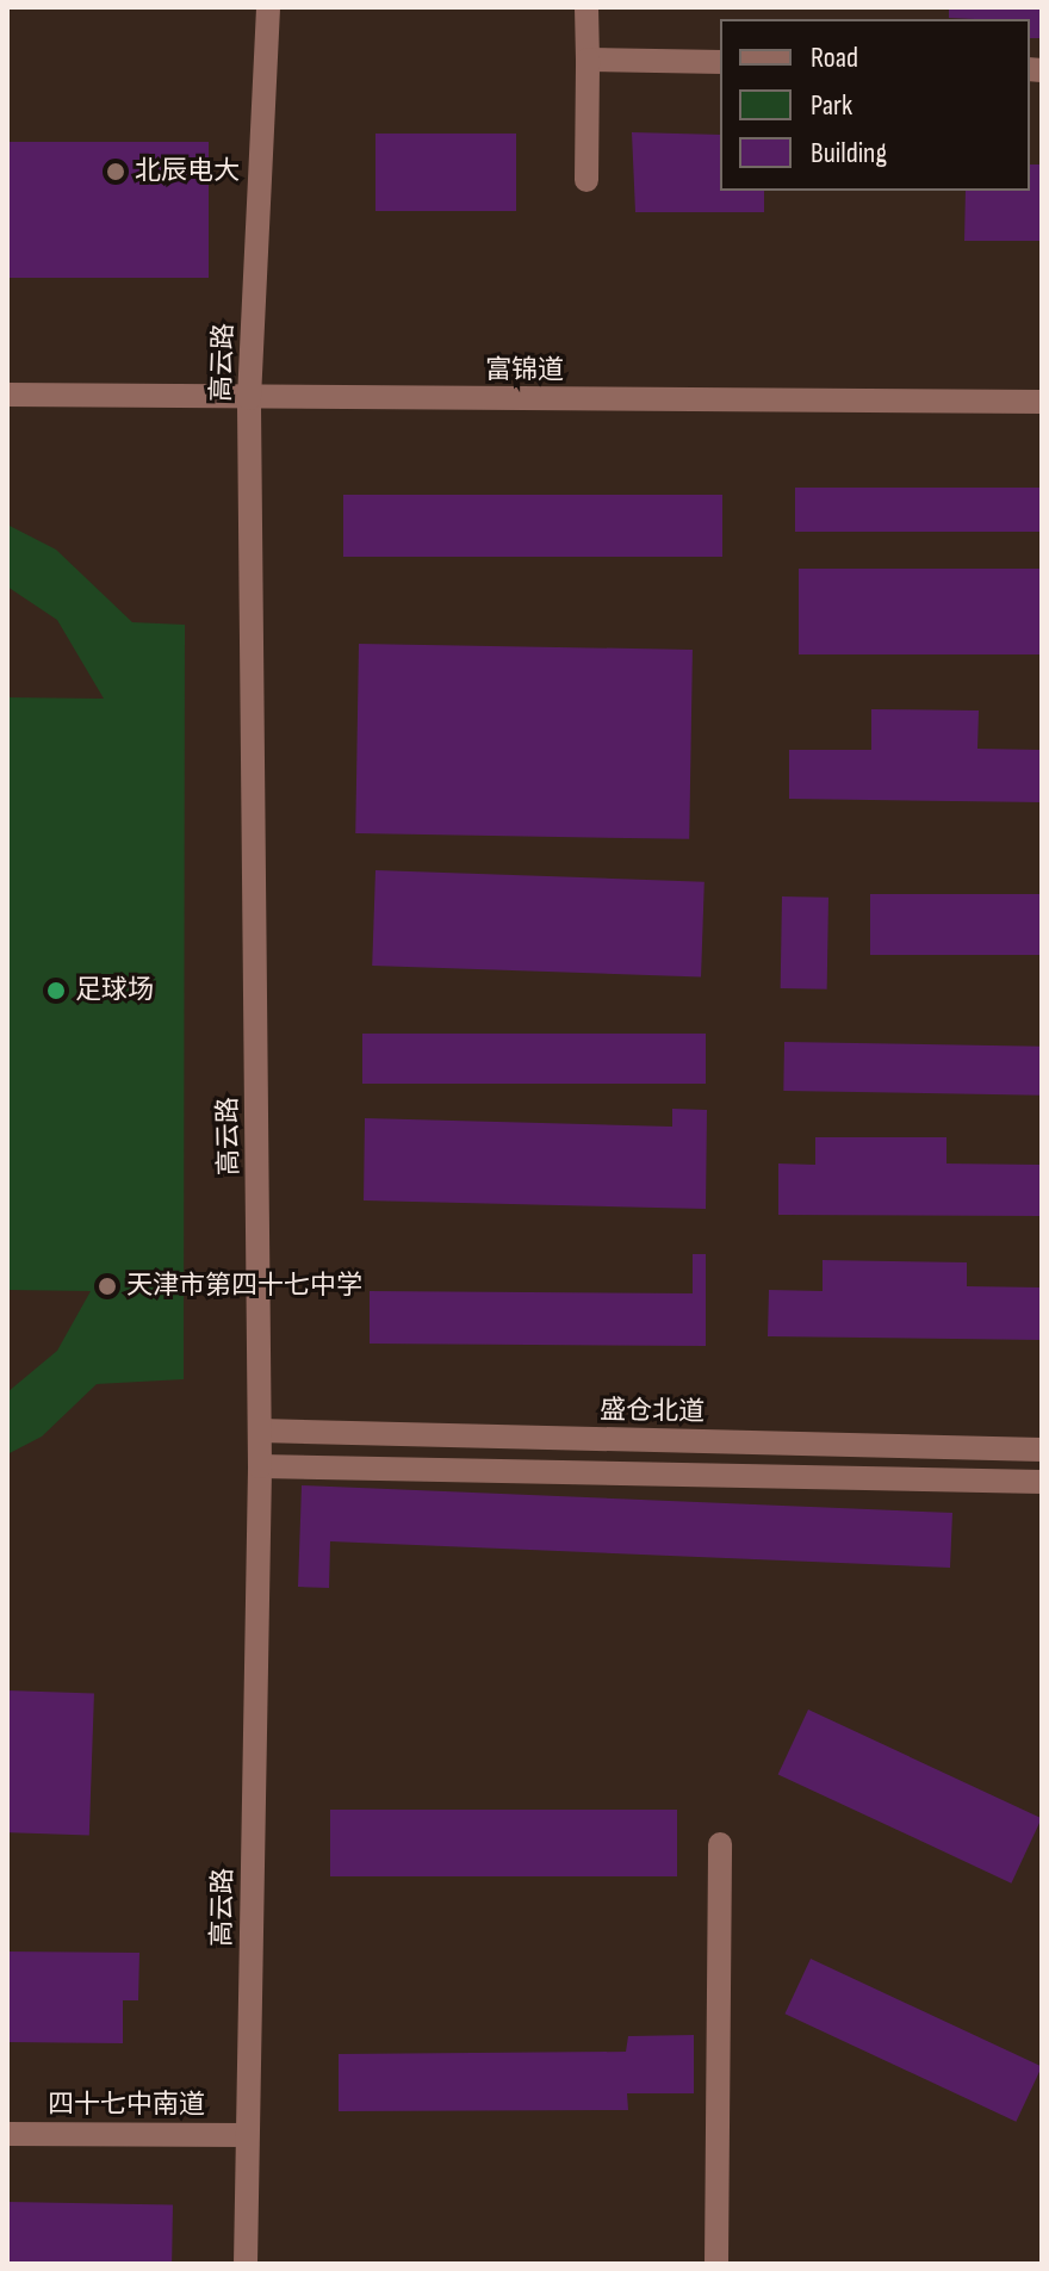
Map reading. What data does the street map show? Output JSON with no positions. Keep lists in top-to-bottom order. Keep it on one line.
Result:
{"streets":{"street":["高云路","富锦道","盛仓北道","四十七中南道"]},"crossings":[["高云路","富锦道"],["高云路","盛仓北道"],["高云路","四十七中南道"]],"places":["北辰电大","足球场","天津市第四十七中学"],"legend":["Road","Park","Building"]}
